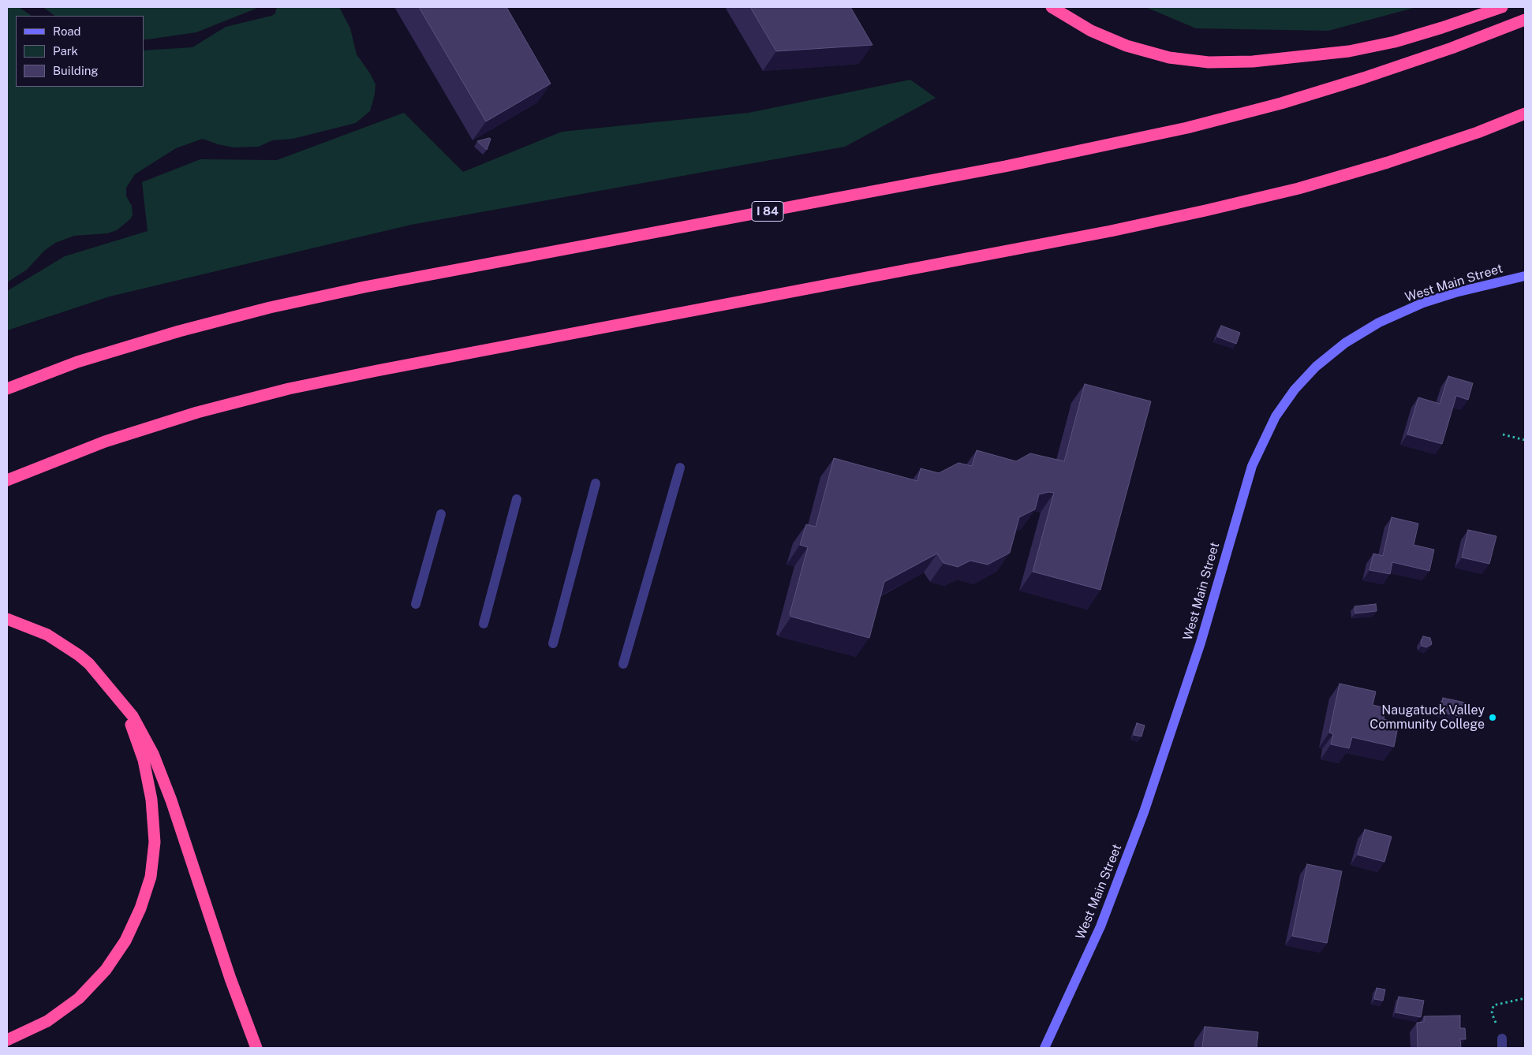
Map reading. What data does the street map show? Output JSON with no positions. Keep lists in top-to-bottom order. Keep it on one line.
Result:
{"streets":{"highway":["I 84"],"main road":["West Main Street"]},"places":["Naugatuck Valley Community College"],"legend":["Road","Park","Building"]}
